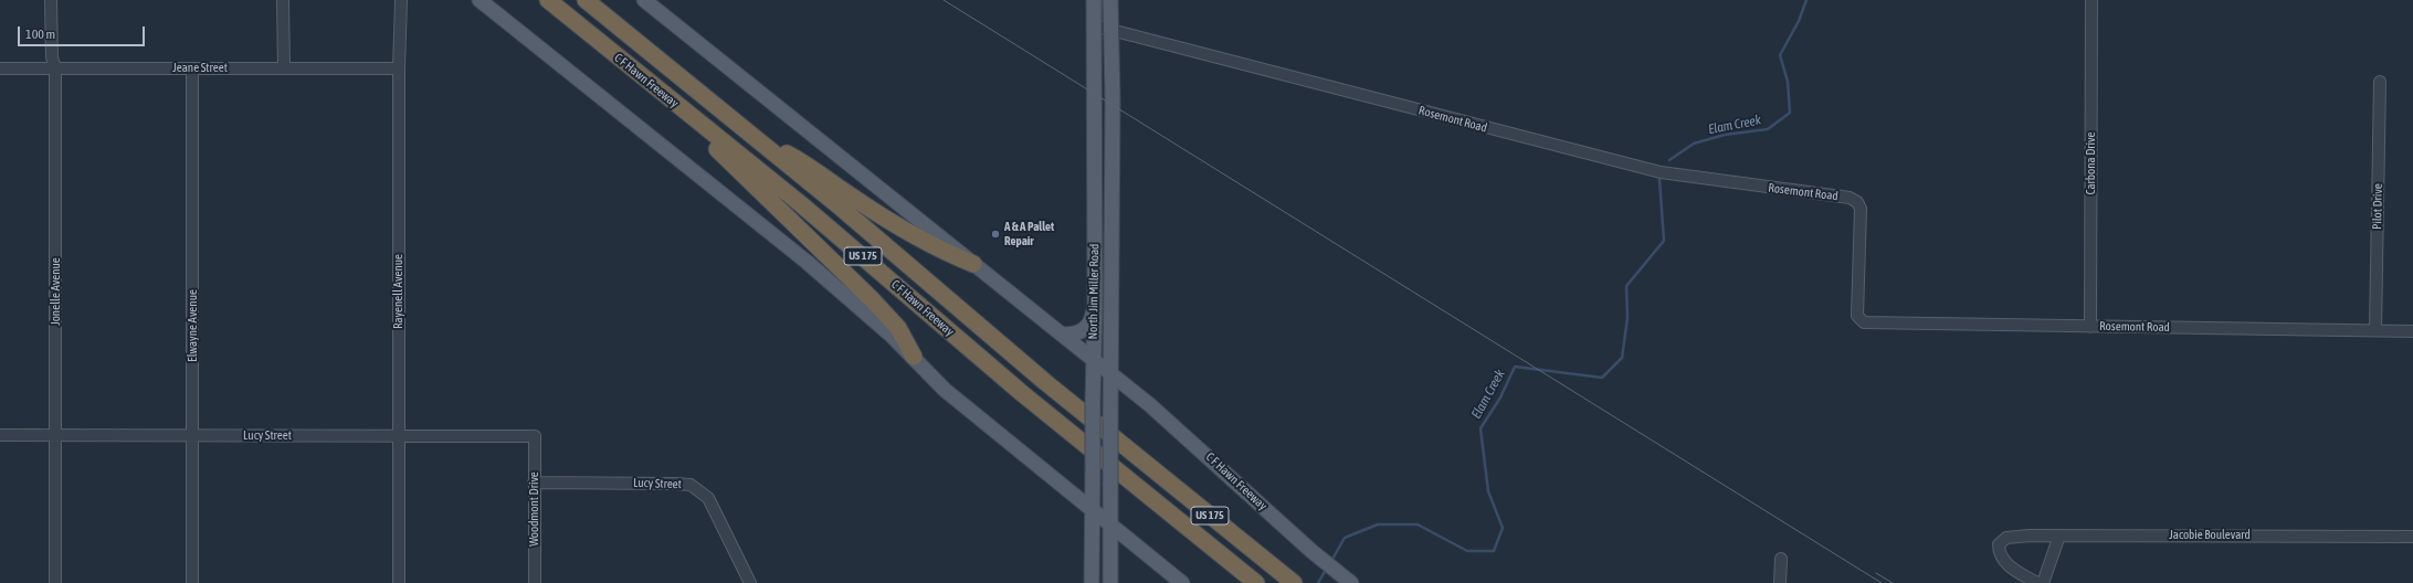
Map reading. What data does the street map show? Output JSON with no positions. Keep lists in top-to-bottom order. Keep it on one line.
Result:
{"streets":{"highway":["C F Hawn Freeway","US 175"],"main road":["North Jim Miller Road"],"street":["Jeane Street","Rosemont Road","Carbona Drive","Pilot Drive","Jonelle Avenue","Rayenell Avenue","Elwayne Avenue","Lucy Street","Woodmont Drive","Jacobie Boulevard"]},"crossings":[["Jeane Street","Jonelle Avenue"],["Jeane Street","Rayenell Avenue"],["Jeane Street","Elwayne Avenue"],["C F Hawn Freeway","North Jim Miller Road"],["Rosemont Road","Carbona Drive"],["Rosemont Road","Pilot Drive"],["Rosemont Road","North Jim Miller Road"],["Jonelle Avenue","Lucy Street"],["Rayenell Avenue","Lucy Street"],["Elwayne Avenue","Lucy Street"],["Lucy Street","Woodmont Drive"]],"water":["Elam Creek"],"places":["A & A Pallet Repair"],"scale_bar":"100 m"}
